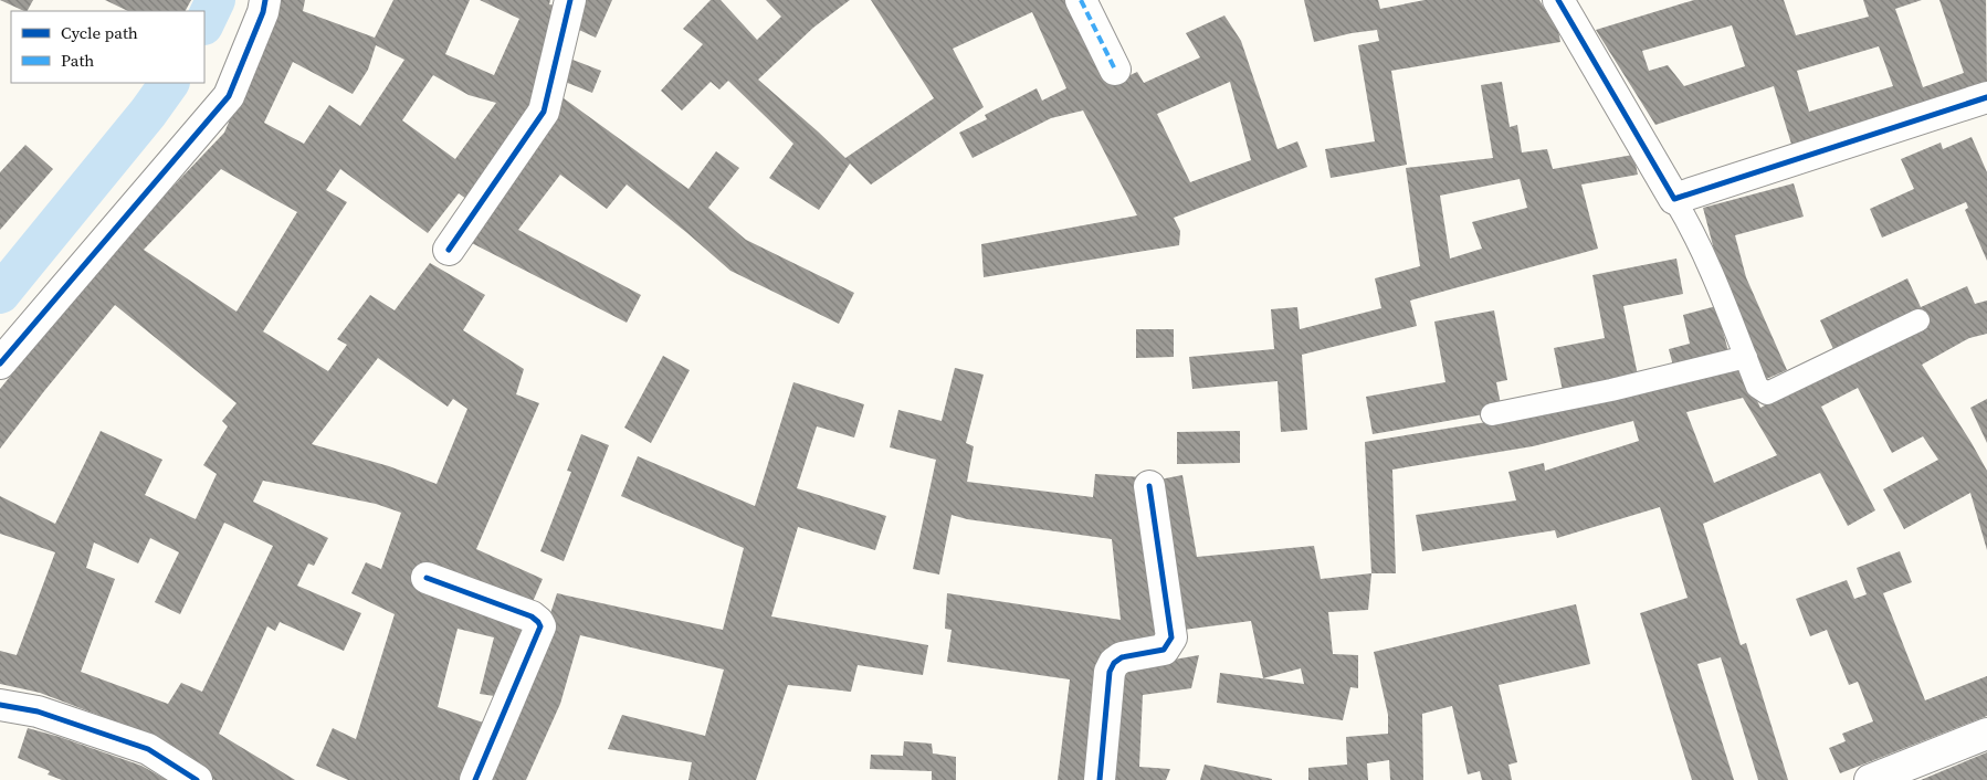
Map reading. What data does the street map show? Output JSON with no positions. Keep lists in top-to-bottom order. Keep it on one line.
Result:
{"legend":["Cycle path","Path"]}
